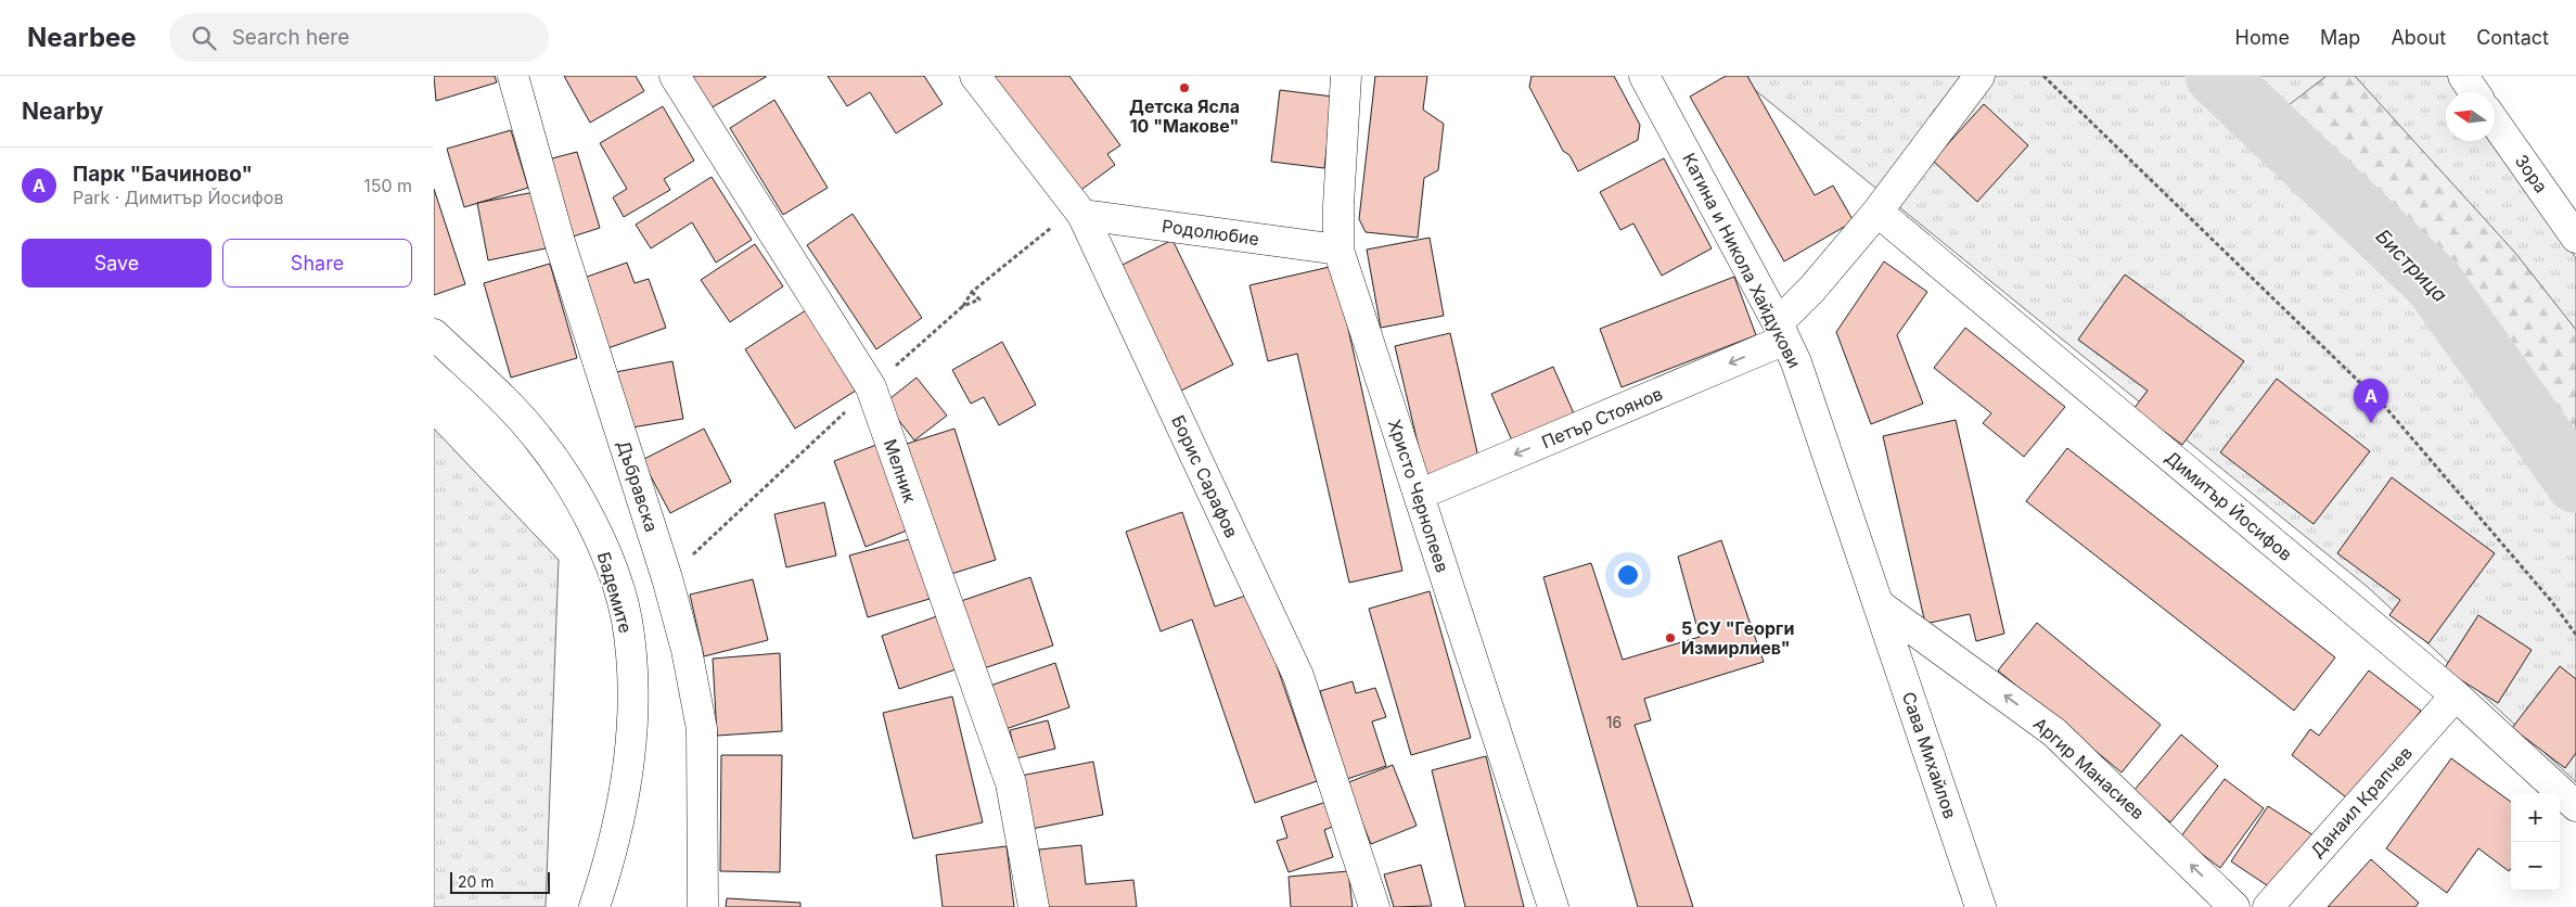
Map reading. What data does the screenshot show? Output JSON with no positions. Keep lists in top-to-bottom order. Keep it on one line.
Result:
{"streets":{"street":["Зора","Родолюбие","Катина и Никола Хайдукови","Петър Стоянов","Мелник","Борис Сарафов","Дъбравска","Христо Чернопеев","Димитър Йосифов","Бадемите","Сава Михайлов","Аргир Манасиев","Данаил Крапчев"]},"crossings":[["Родолюбие","Борис Сарафов"],["Родолюбие","Христо Чернопеев"],["Катина и Никола Хайдукови","Петър Стоянов"],["Катина и Никола Хайдукови","Сава Михайлов"],["Катина и Никола Хайдукови","Аргир Манасиев"],["Петър Стоянов","Христо Чернопеев"],["Димитър Йосифов","Данаил Крапчев"],["Сава Михайлов","Аргир Манасиев"]],"one_way":["Петър Стоянов","Аргир Манасиев"],"water":["Бистрица"],"places":["Детска Ясла 10 \"Макове\"","5 СУ \"Георги Измирлиев\""],"house_numbers":["16"],"scale_bar":"20 m","north":"left","page":{"header":"Nearbee","search":"Search here","nav":["Home","Map","About","Contact"],"heading":"Nearby","list":[{"mark":"A","name":"Парк \"Бачиново\"","note":"Park · Димитър Йосифов","value":"150 m"}],"buttons":["Save","Share"],"pins":"A","map_buttons":["+","−"],"scale":"20 m"}}
